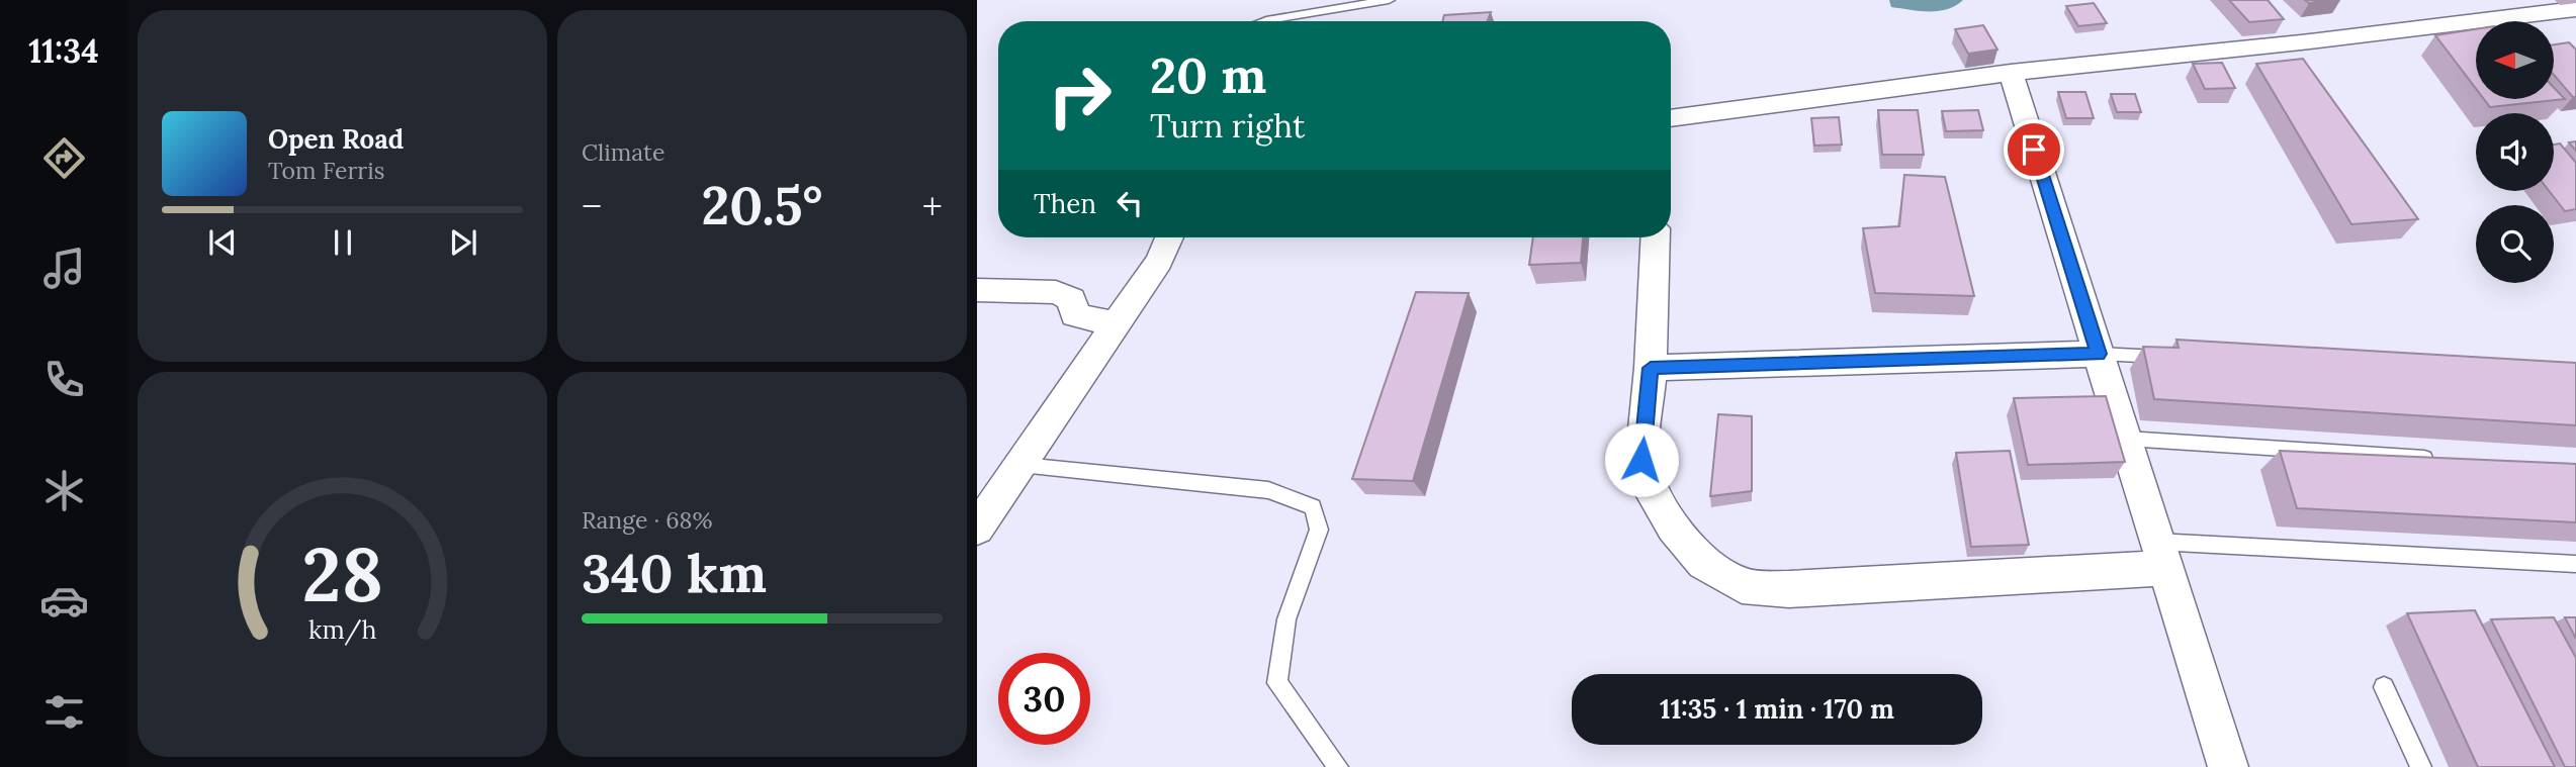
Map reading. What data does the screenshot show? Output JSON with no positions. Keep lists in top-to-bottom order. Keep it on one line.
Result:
{"north":"left","page":{"tabs":"11:34","tile":["Climate",["Range · 68%","340 km"]],"turn":["20 m","Turn right"],"song":["Open Road","Tom Ferris"],"then":"Then","heat":["−","20.5°","+"],"limit":"30","trip":"11:35 · 1 min · 170 m","gauge":["28","km/h"]}}
